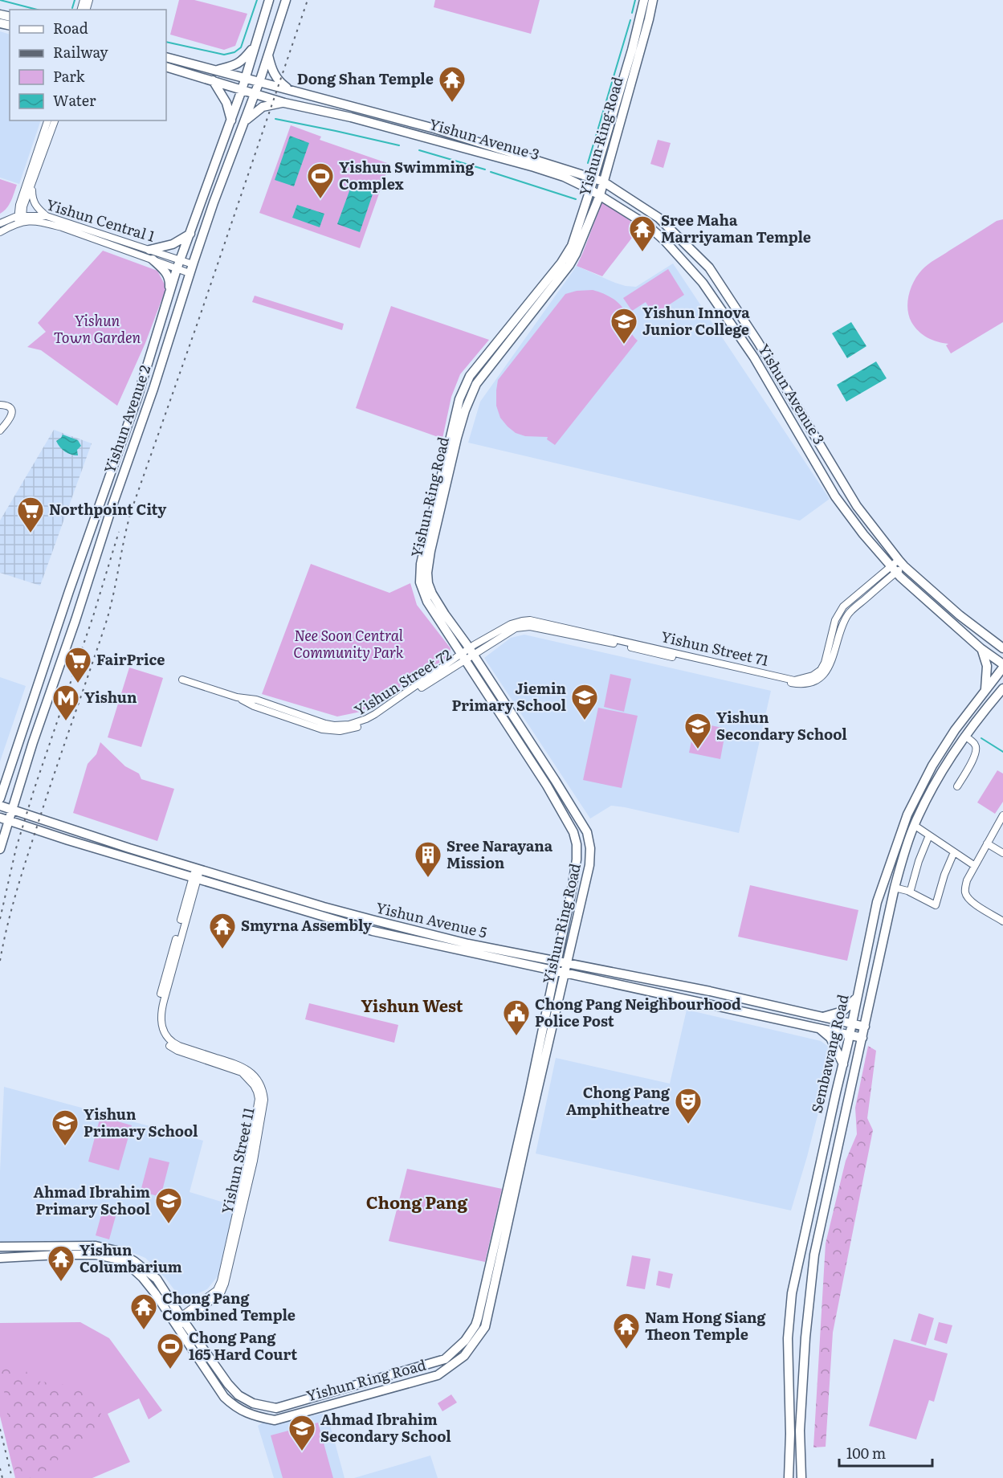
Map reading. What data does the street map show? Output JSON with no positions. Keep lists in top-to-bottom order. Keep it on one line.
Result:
{"streets":{"main road":["Yishun Ring Road","Yishun Avenue 3","Yishun Avenue 2","Yishun Avenue 5","Sembawang Road"],"street":["Yishun Central 1","Yishun Street 71","Yishun Street 72","Yishun Street 11"]},"crossings":[["Yishun Ring Road","Yishun Avenue 3"],["Yishun Ring Road","Yishun Street 71"],["Yishun Ring Road","Yishun Street 72"],["Yishun Ring Road","Yishun Avenue 5"],["Yishun Ring Road","Yishun Street 11"],["Yishun Avenue 3","Yishun Avenue 2"],["Yishun Avenue 3","Yishun Street 71"],["Yishun Avenue 3","Sembawang Road"],["Yishun Central 1","Yishun Avenue 2"],["Yishun Avenue 2","Yishun Avenue 5"],["Yishun Street 71","Yishun Street 72"],["Yishun Avenue 5","Sembawang Road"],["Yishun Avenue 5","Yishun Street 11"]],"districts":["Yishun West","Chong Pang"],"parks":["Yishun Town Garden","Nee Soon Central Community Park"],"places":{"temple":["Dong Shan Temple","Sree Maha Marriyaman Temple","Smyrna Assembly","Yishun Columbarium","Chong Pang Combined Temple","Nam Hong Siang Theon Temple"],"sports":["Yishun Swimming Complex","Chong Pang 165 Hard Court"],"school or university":["Yishun Innova Junior College","Jiemin Primary School","Yishun Secondary School","Yishun Primary School","Ahmad Ibrahim Primary School","Ahmad Ibrahim Secondary School"],"supermarket":["Northpoint City","FairPrice"],"metro station":["Yishun"],"building":["Sree Narayana Mission"],"public building":["Chong Pang Neighbourhood Police Post"],"theatre":["Chong Pang Amphitheatre"]},"legend":["Road","Railway","Park","Water"],"scale_bar":"100 m"}
